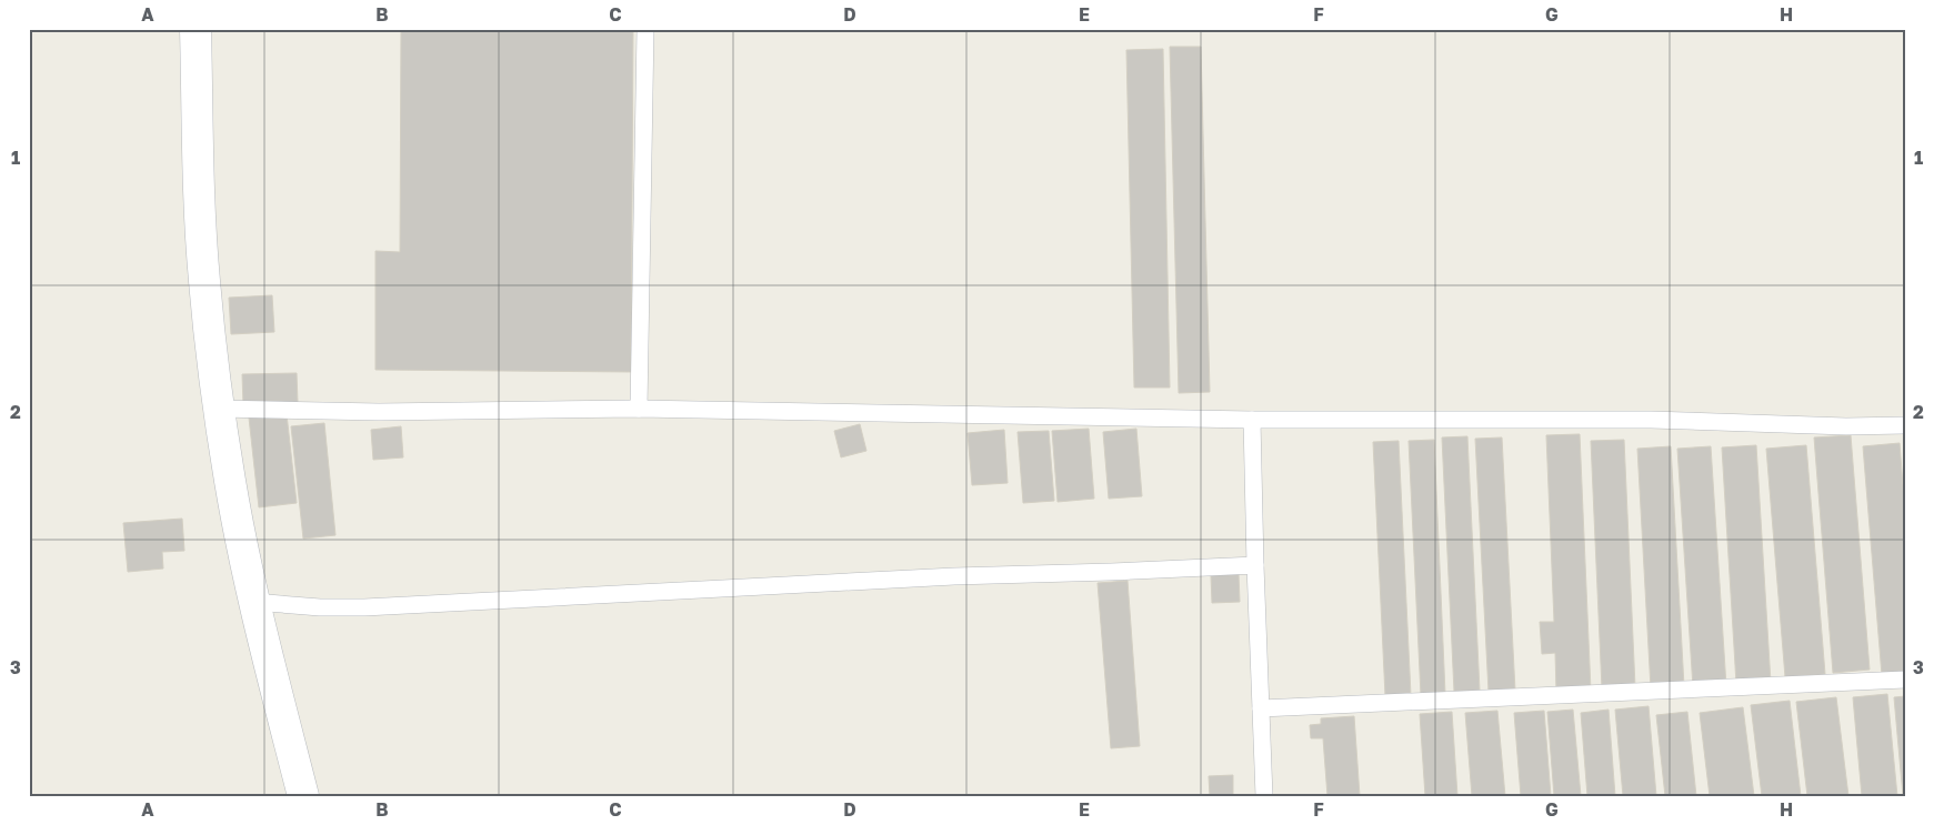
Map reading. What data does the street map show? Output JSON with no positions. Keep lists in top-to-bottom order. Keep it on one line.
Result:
{"grid":{"columns":["A","B","C","D","E","F","G","H"],"rows":["1","2","3"]}}
